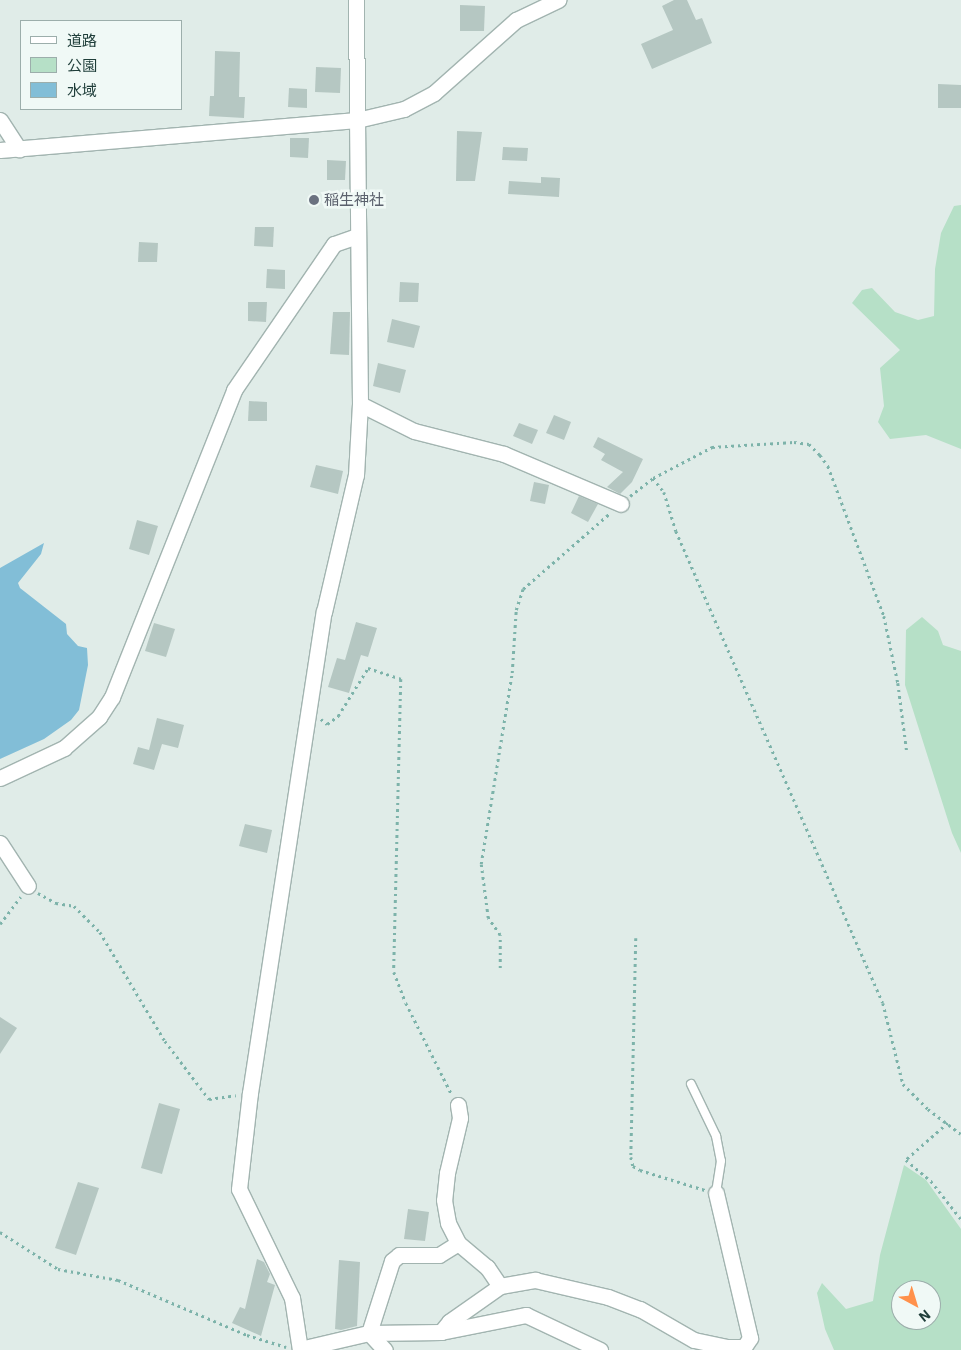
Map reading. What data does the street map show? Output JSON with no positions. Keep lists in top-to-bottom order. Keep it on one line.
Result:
{"places":["稲生神社"],"legend":["道路","公園","水域"],"north":"bottom right"}
